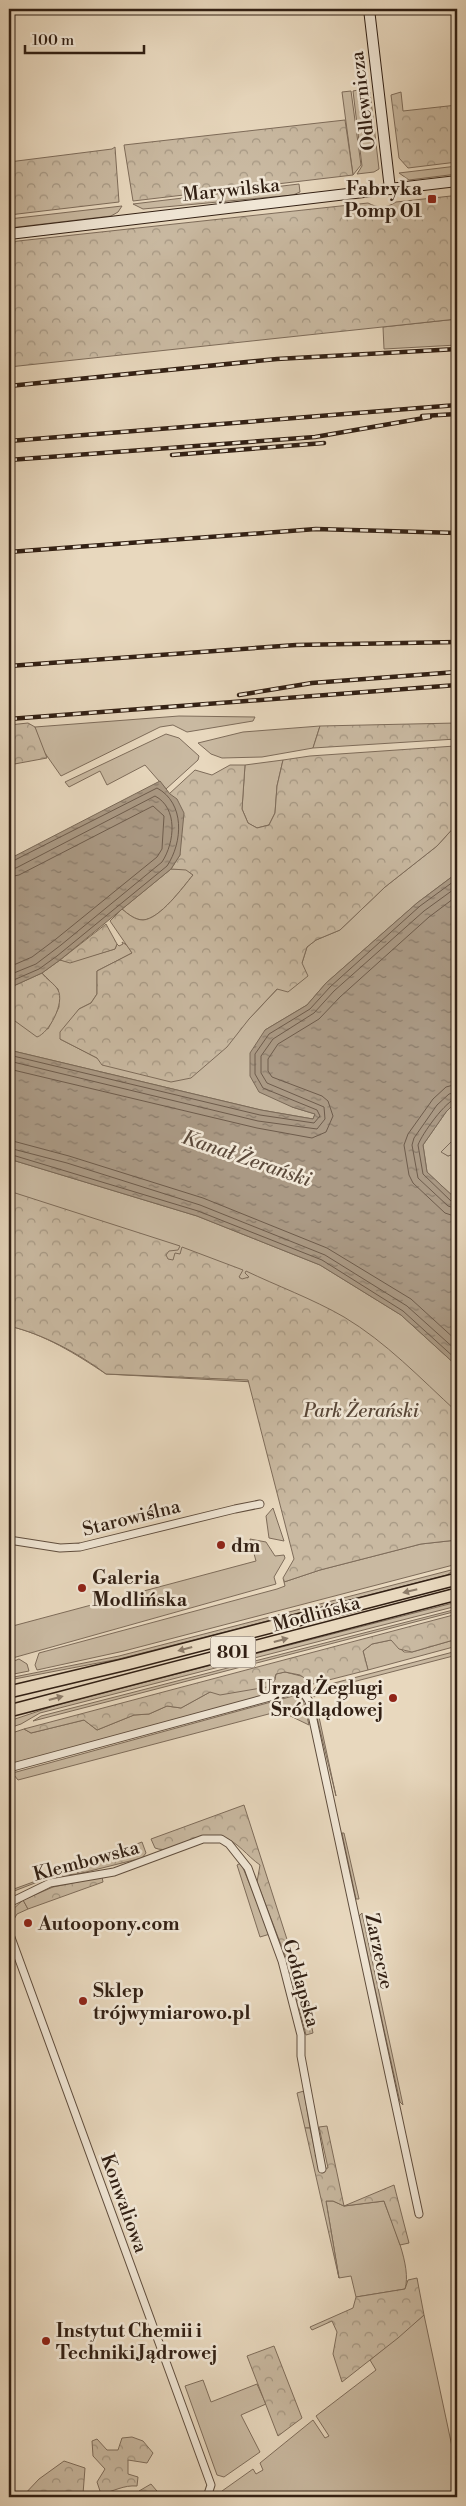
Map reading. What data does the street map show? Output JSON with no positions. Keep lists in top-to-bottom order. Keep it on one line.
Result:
{"streets":{"main road":["Odlewnicza","Marywilska","Modlińska","801"],"street":["Starowiślna","Klembowska","Zarzecze","Gołdapska","Konwaliowa"]},"crossings":[["Odlewnicza","Marywilska"],["Klembowska","Gołdapska"]],"water":["Kanał Żerański"],"parks":["Park Żerański"],"places":{"transit":["Fabryka Pomp 01"],"other":["dm","Galeria Modlińska","Urząd Żeglugi Śródlądowej","Autoopony.com","Sklep trójwymiarowo.pl","Instytut Chemii i Techniki Jądrowej"]},"scale_bar":"100 m"}
